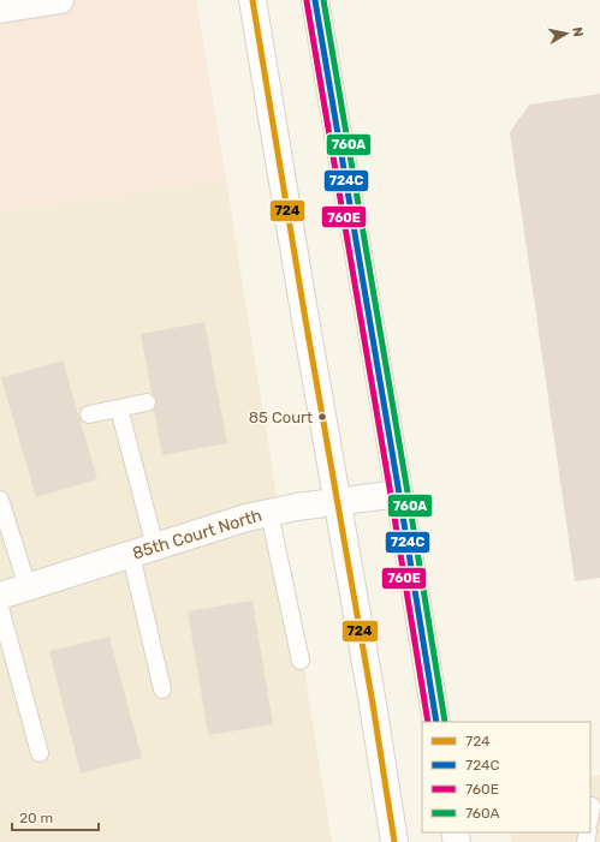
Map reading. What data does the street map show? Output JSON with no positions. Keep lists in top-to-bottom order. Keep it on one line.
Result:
{"streets":{"main road":["85th Court North"]},"places":["85 Court"],"lines":["transit line 724","transit line 724C","transit line 760A","transit line 760E"],"legend":["724","724C","760E","760A"],"scale_bar":"20 m","north":"right"}
